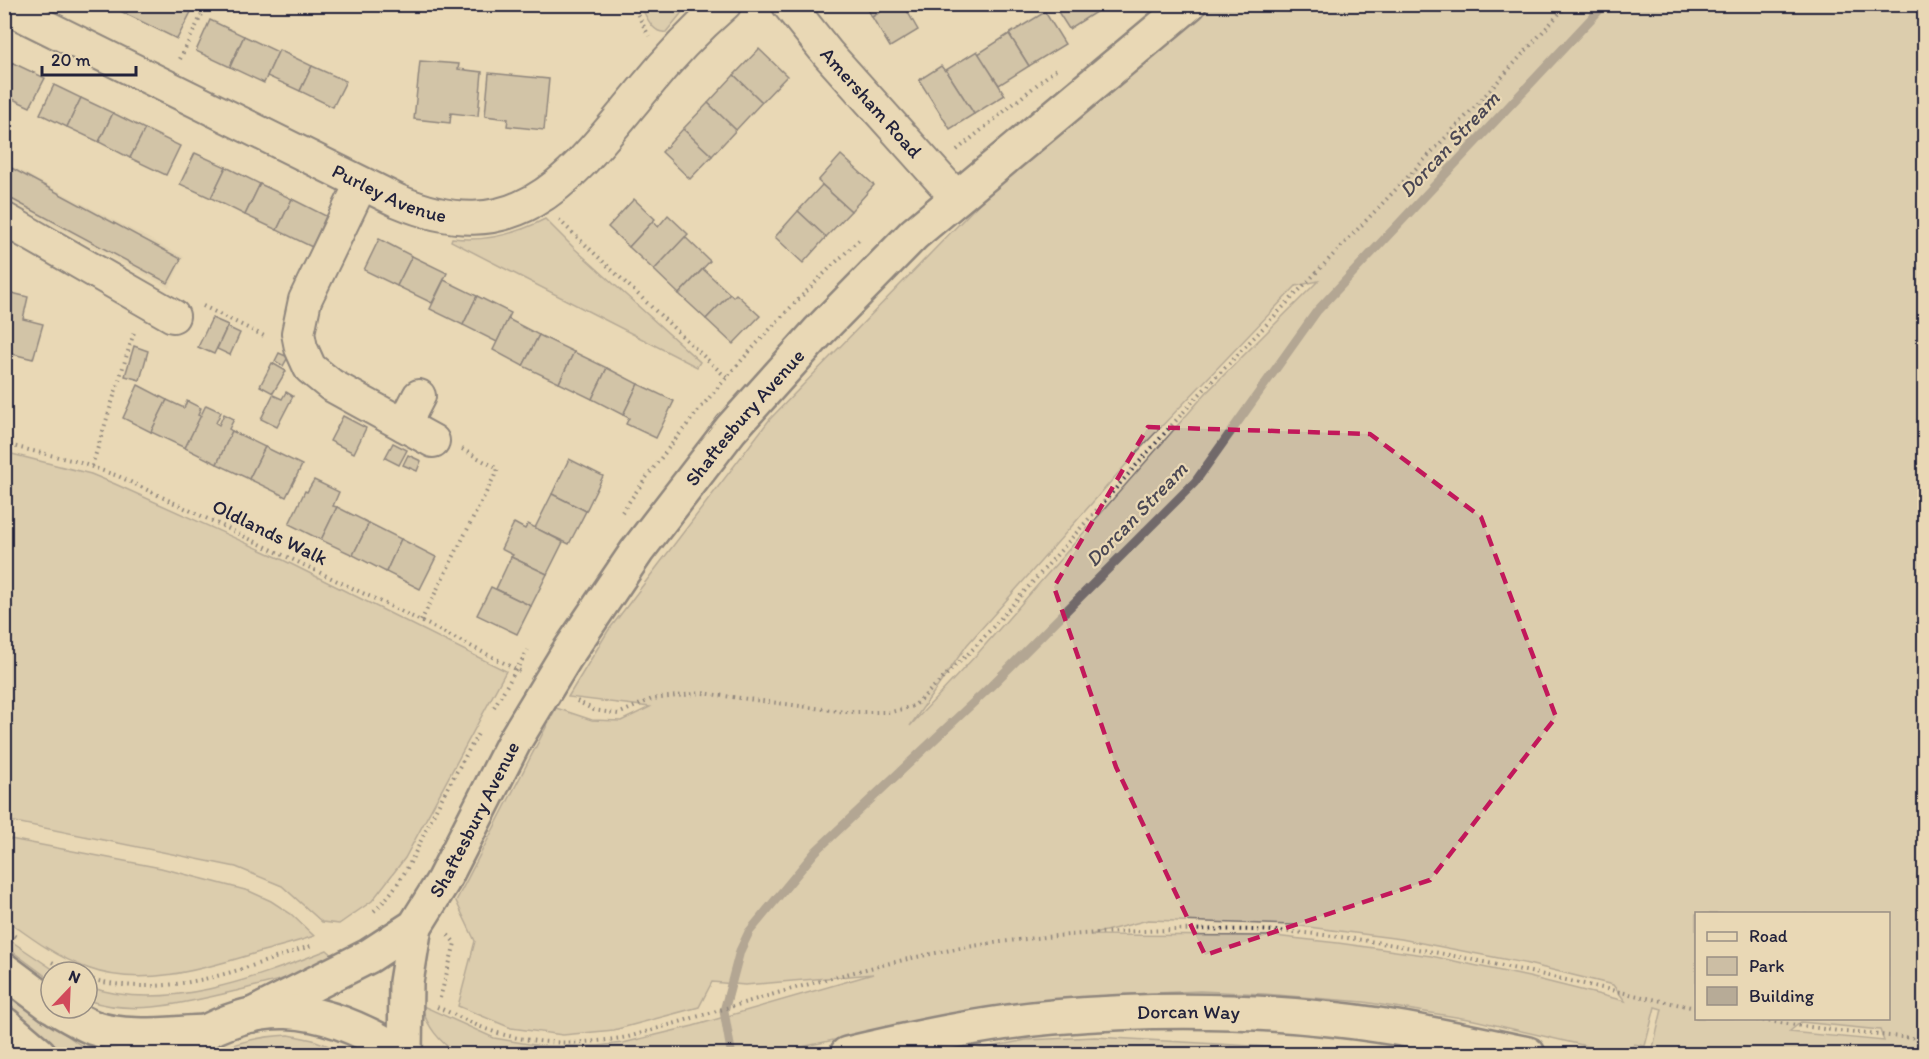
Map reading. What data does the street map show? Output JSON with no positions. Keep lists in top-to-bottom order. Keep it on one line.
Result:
{"streets":{"street":["Amersham Road","Purley Avenue","Shaftesbury Avenue","Dorcan Way"],"path":["Oldlands Walk"]},"crossings":[["Amersham Road","Shaftesbury Avenue"]],"water":["Dorcan Stream"],"legend":["Road","Park","Building"],"scale_bar":"20 m","north":"top right"}
